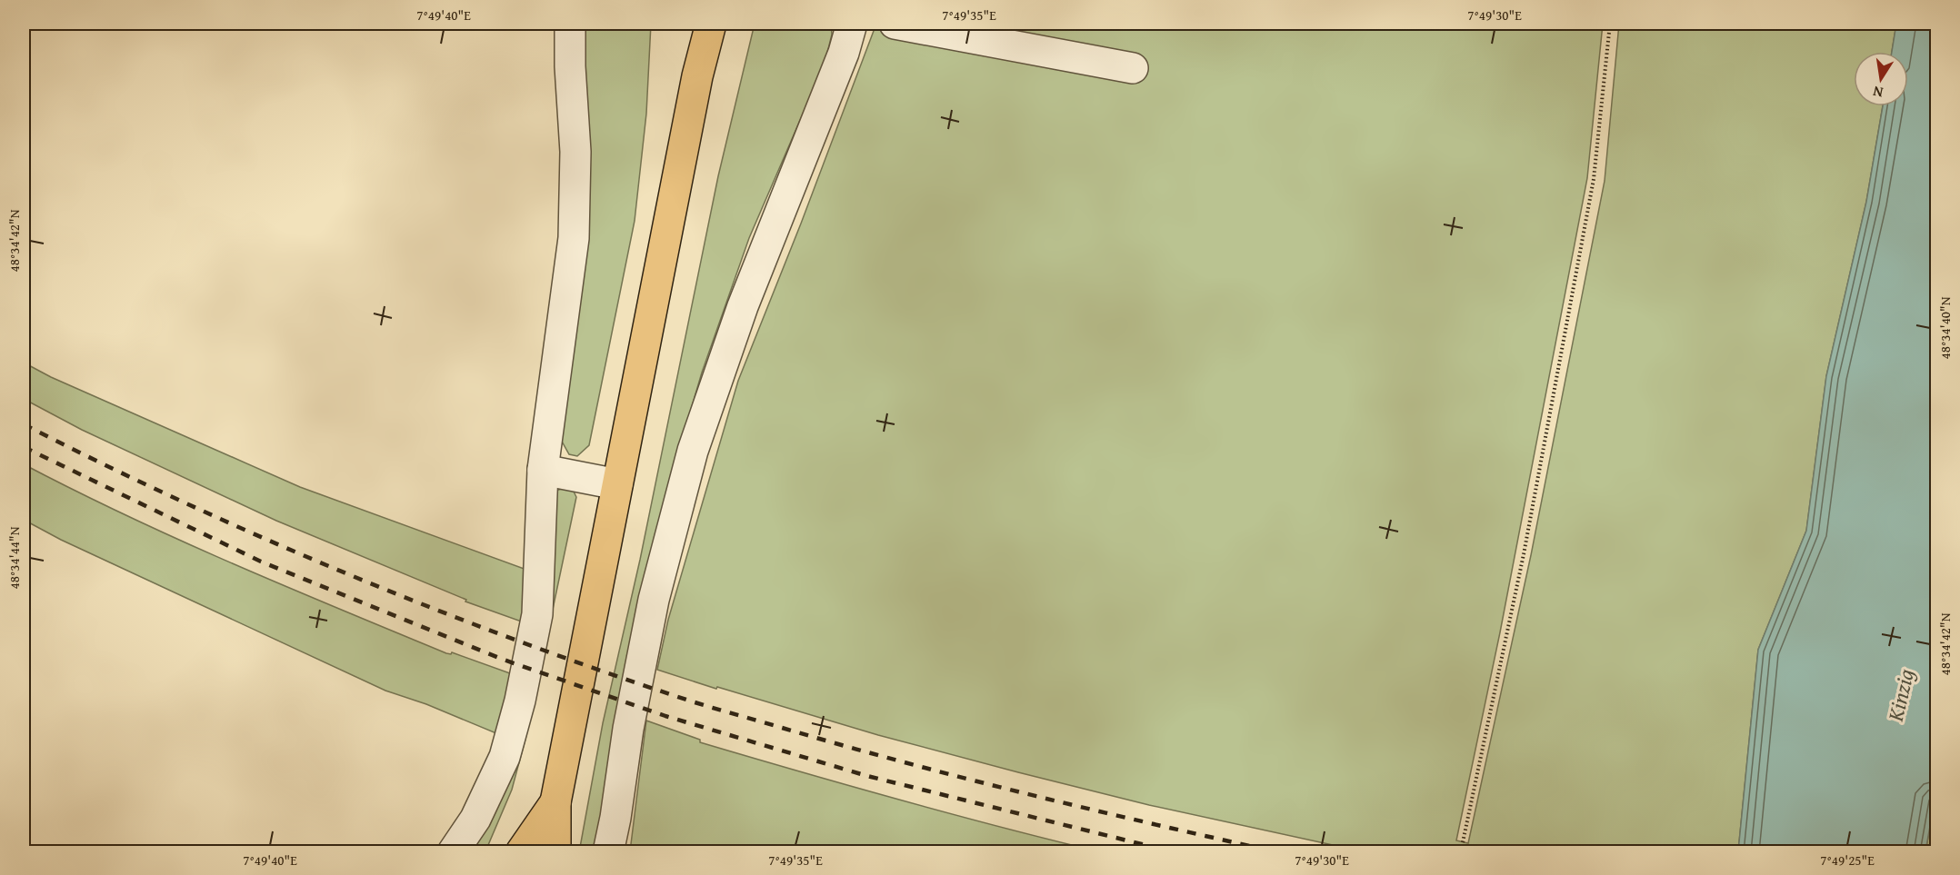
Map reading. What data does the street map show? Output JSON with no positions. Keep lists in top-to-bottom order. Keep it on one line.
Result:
{"water":["Kinzig"],"north":"bottom","coordinates":["7°49'40\"E","7°49'35\"E","7°49'30\"E","48°34'42\"N","48°34'40\"N","48°34'44\"N","7°49'25\"E"]}
